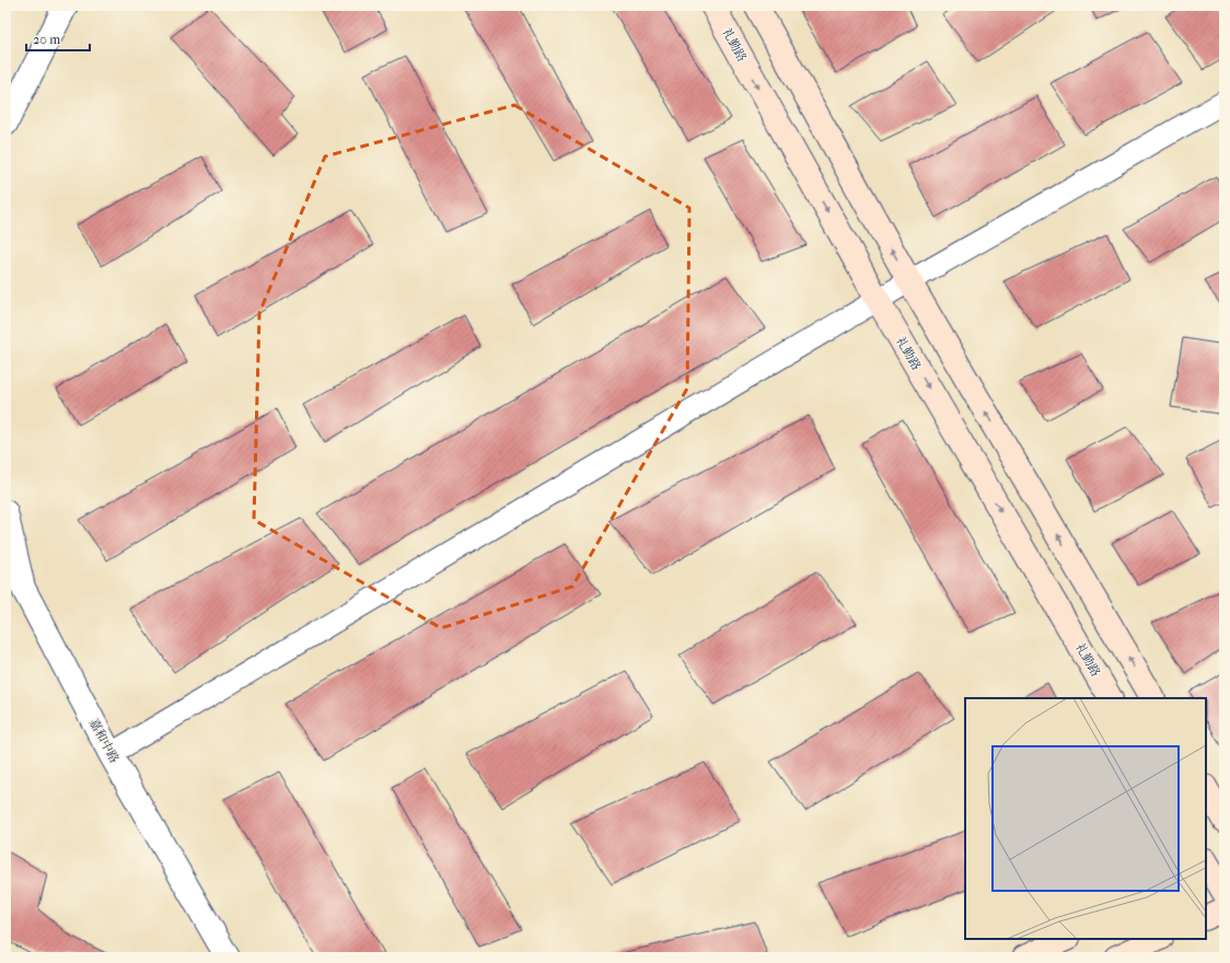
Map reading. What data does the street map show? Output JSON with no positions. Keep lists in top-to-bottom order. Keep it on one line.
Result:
{"streets":{"main road":["礼勤路"],"street":["嘉和中路"]},"scale_bar":"20 m"}
